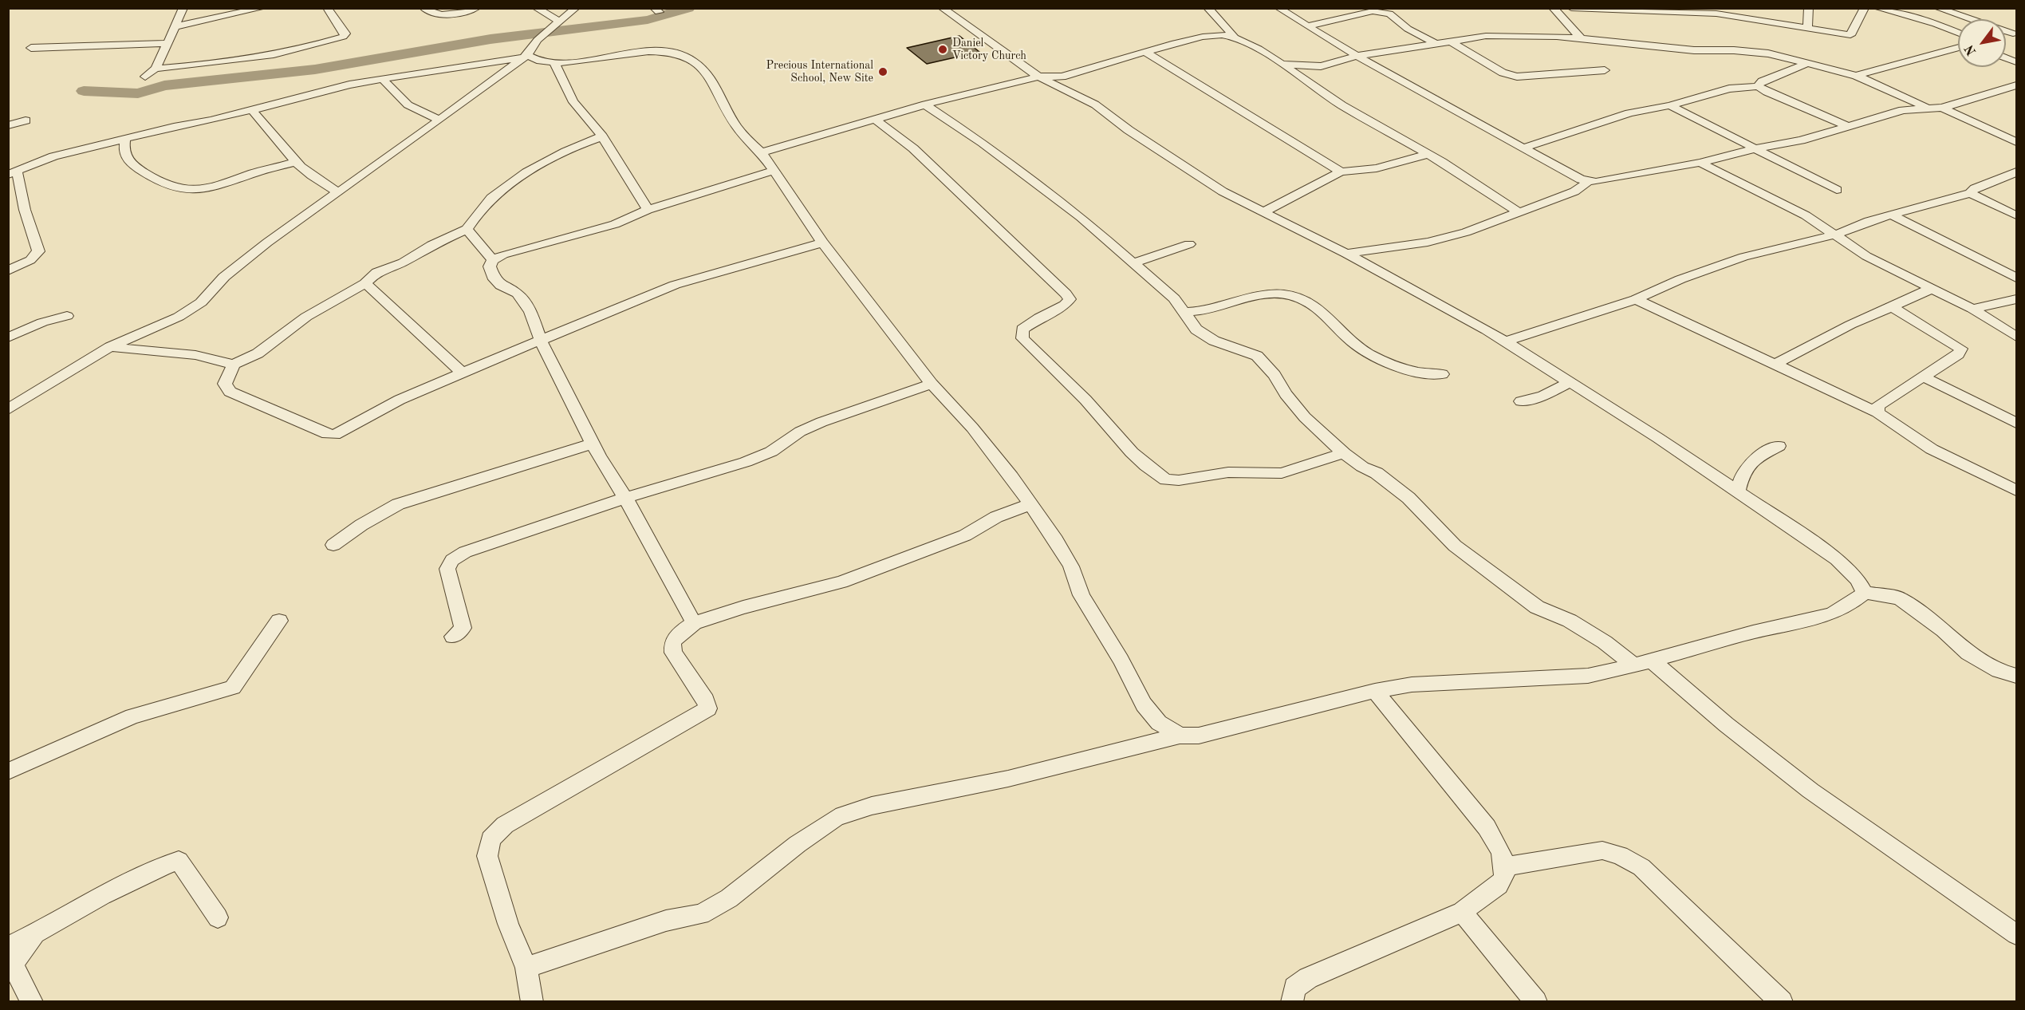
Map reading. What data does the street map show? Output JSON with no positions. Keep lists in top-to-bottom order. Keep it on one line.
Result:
{"places":["Daniel Victory Church","Precious International School, New Site"],"north":"bottom left"}
